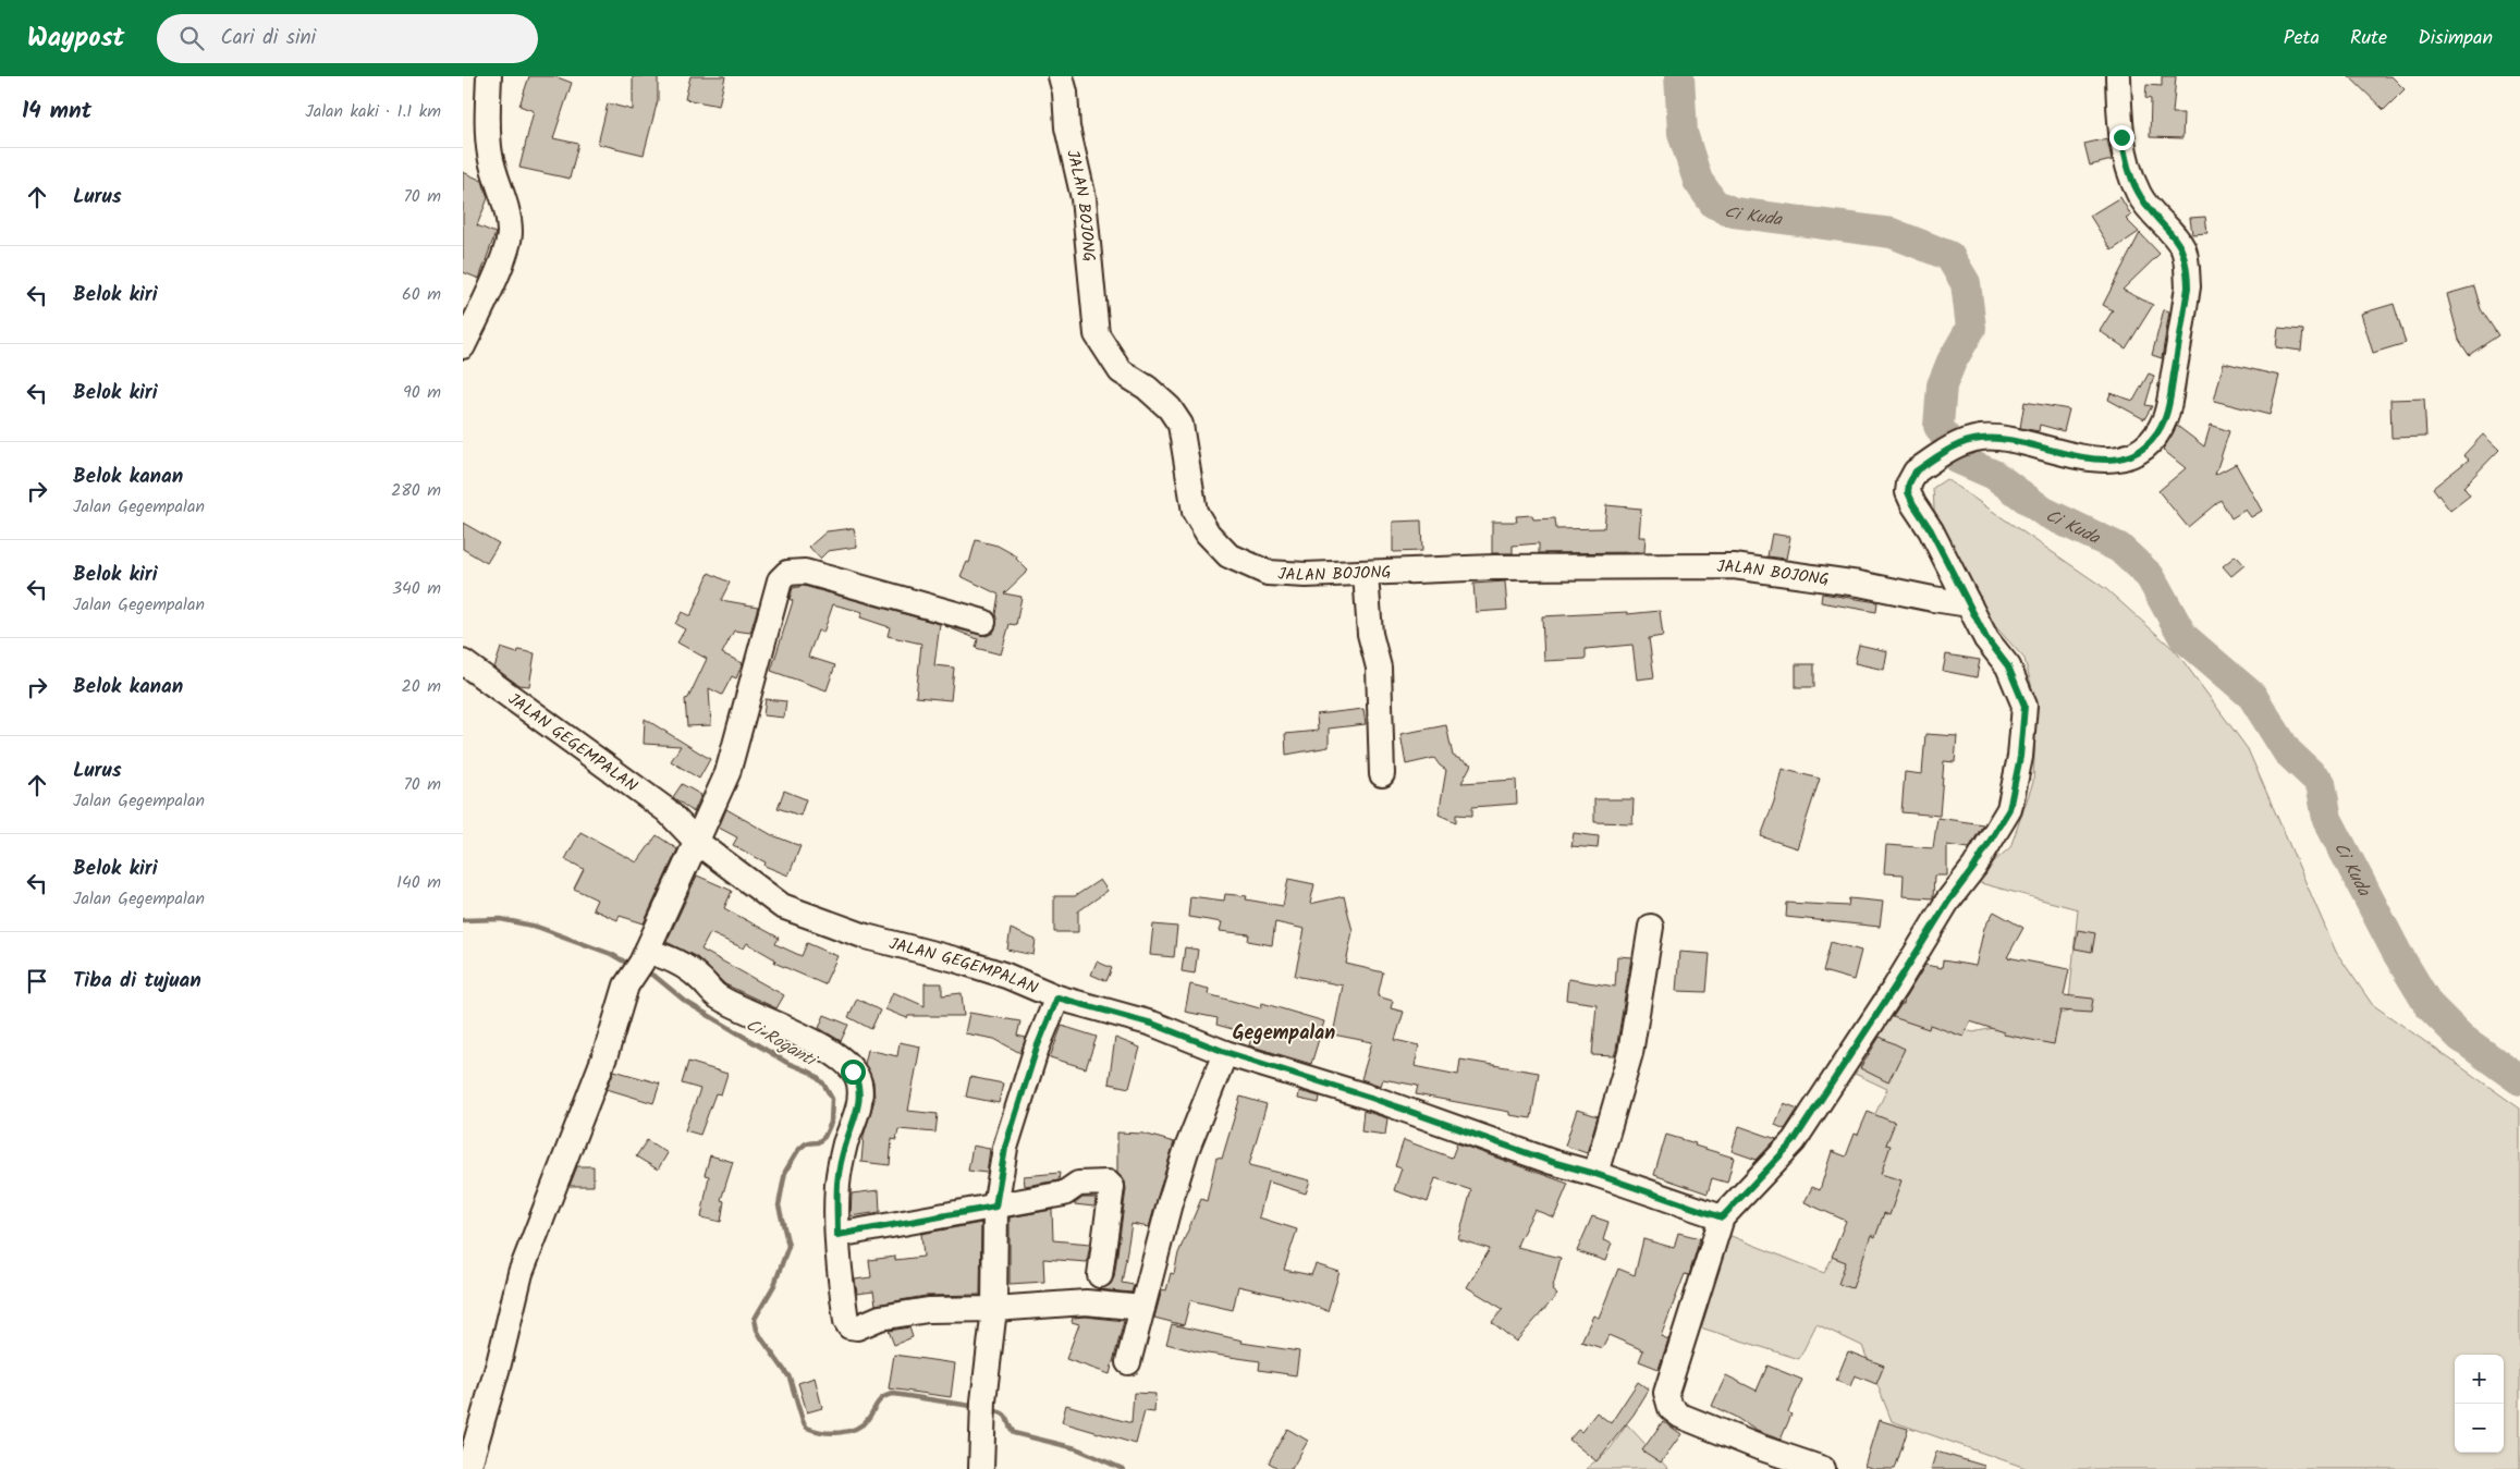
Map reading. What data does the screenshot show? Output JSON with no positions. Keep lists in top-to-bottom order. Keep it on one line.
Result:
{"streets":{"street":["JALAN BOJONG","JALAN GEGEMPALAN"]},"districts":["Gegempalan"],"water":["Ci Kuda","Ci Roganti"],"page":{"header":"Waypost","search":"Cari di sini","nav":["Peta","Rute","Disimpan"],"heading":["14 mnt","Jalan kaki · 1.1 km"],"list":[["Lurus","70 m"],["Belok kiri","60 m"],["Belok kiri","90 m"],["Belok kanan","Jalan Gegempalan","280 m"],["Belok kiri","Jalan Gegempalan","340 m"],["Belok kanan","20 m"],["Lurus","Jalan Gegempalan","70 m"],["Belok kiri","Jalan Gegempalan","140 m"],"Tiba di tujuan"],"map_buttons":["+","−"]}}
